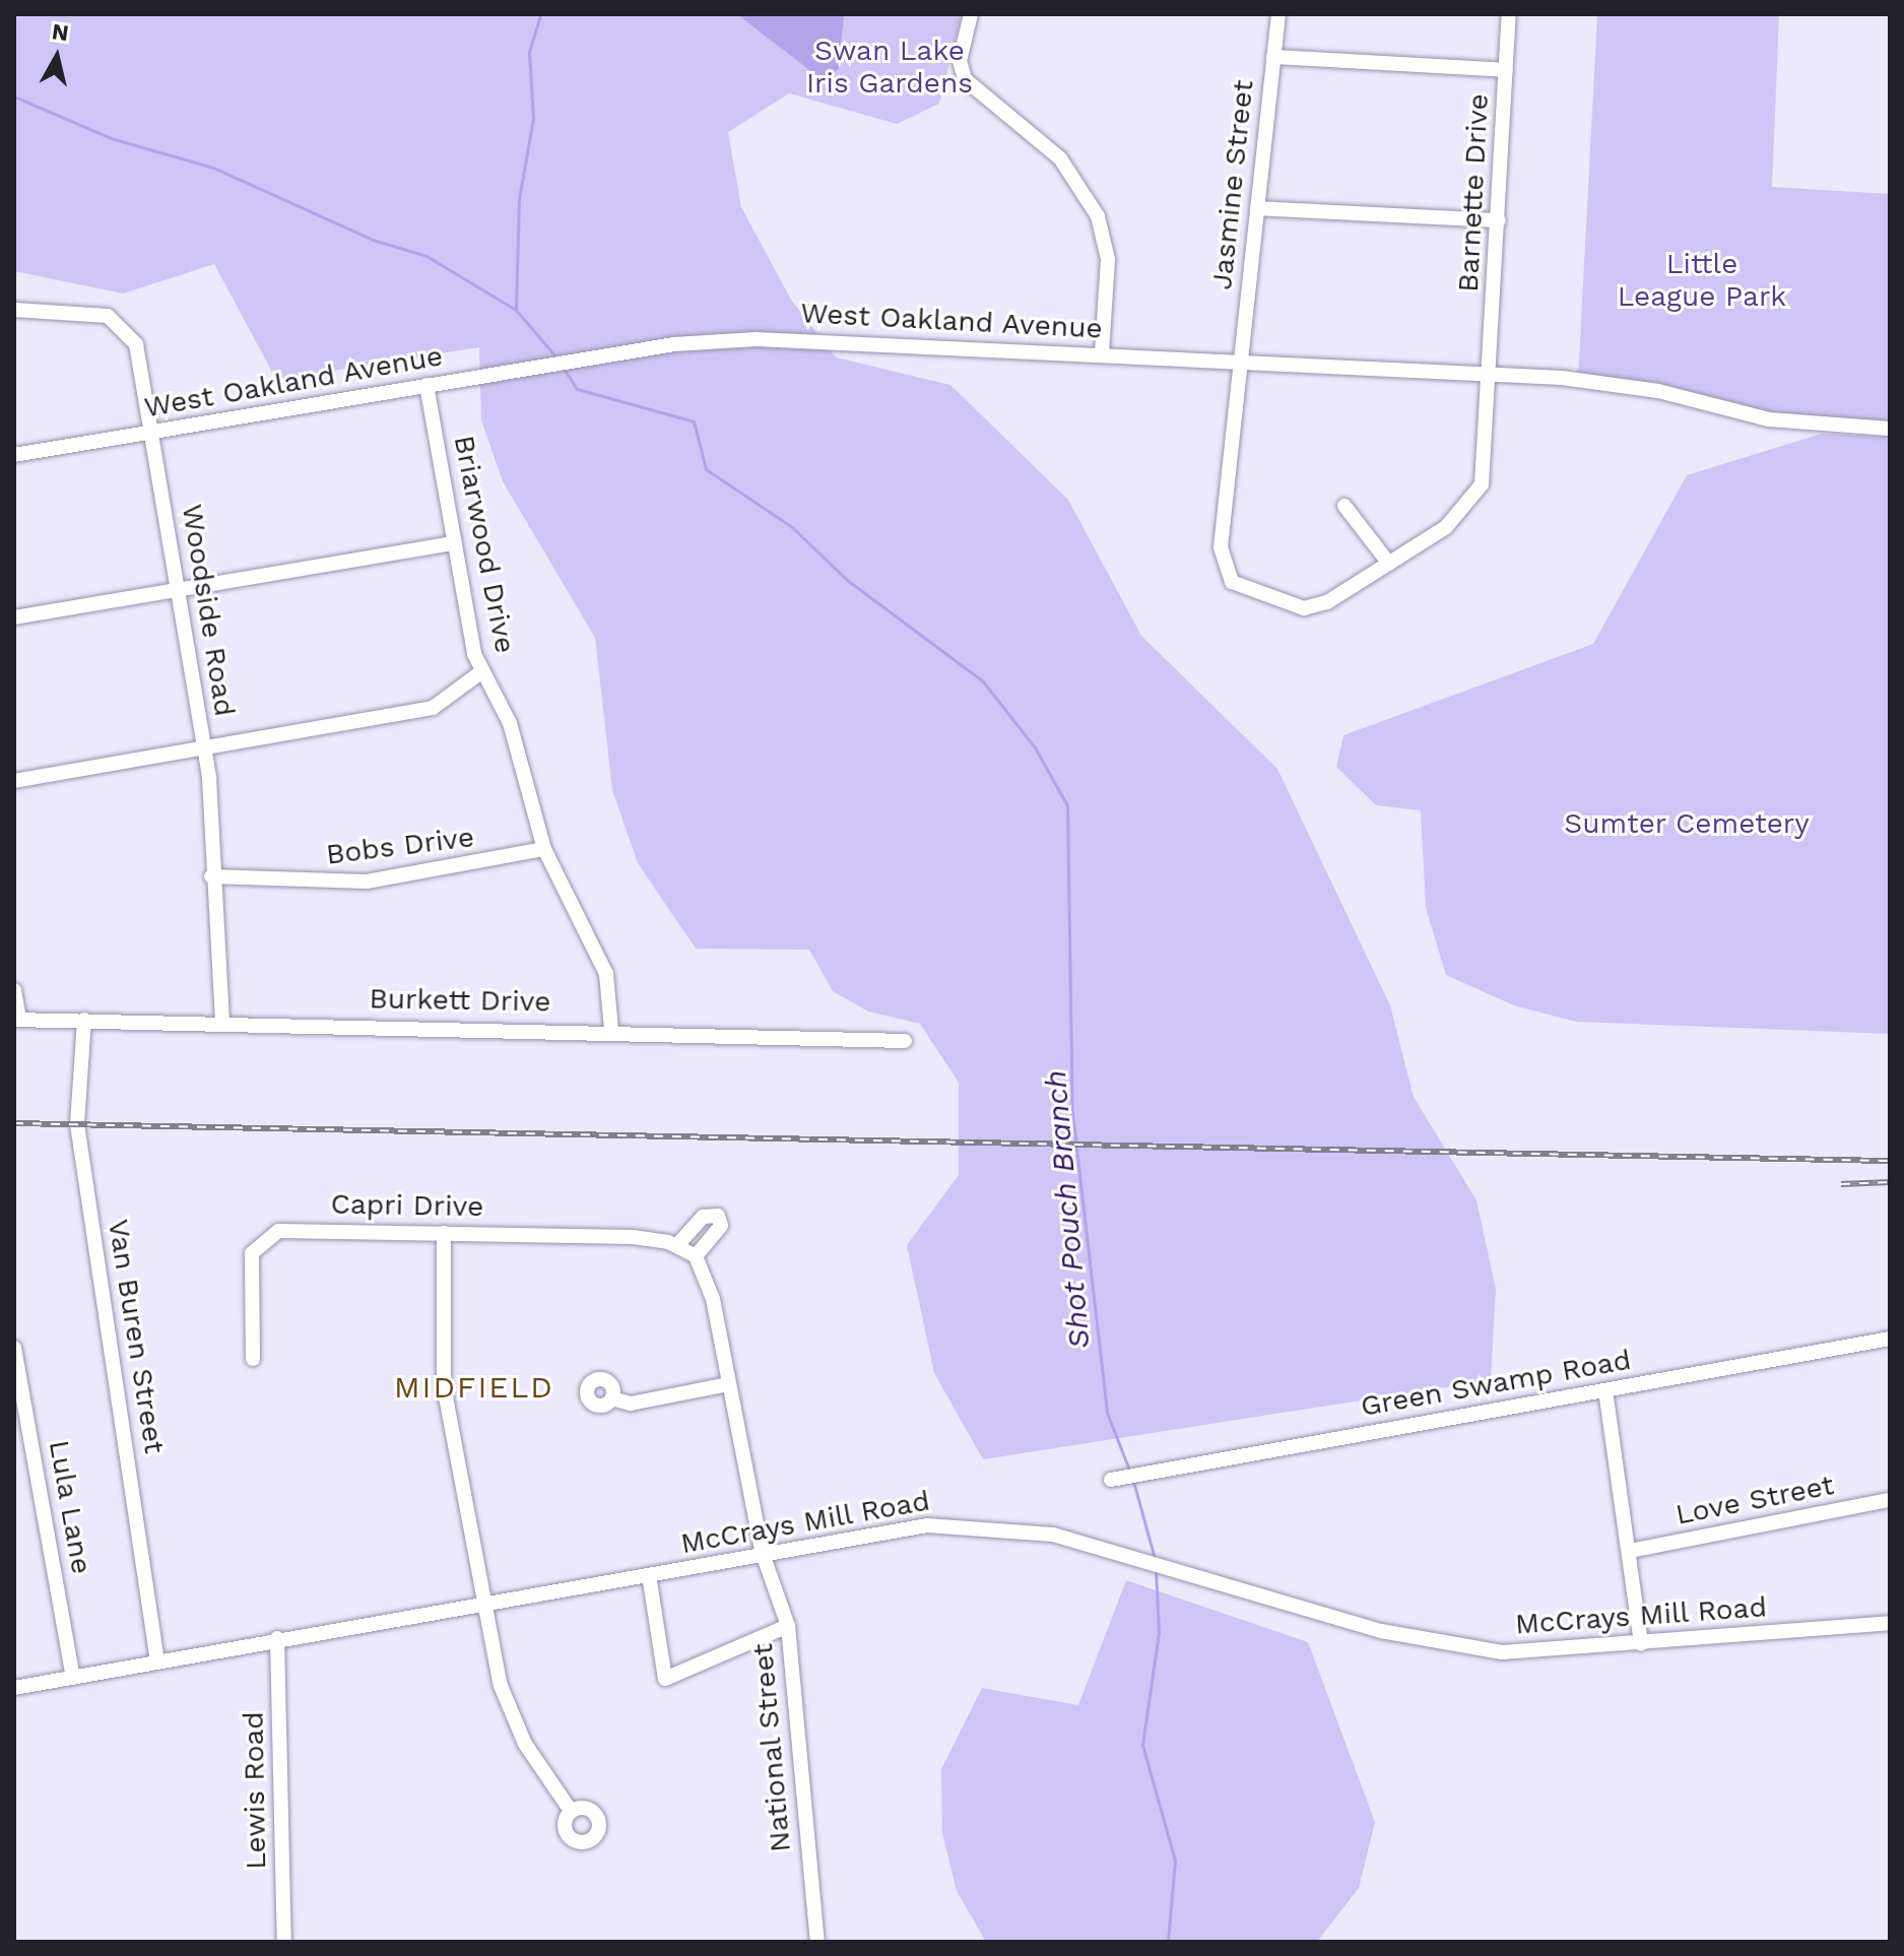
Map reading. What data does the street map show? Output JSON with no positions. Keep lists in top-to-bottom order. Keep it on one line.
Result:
{"streets":{"street":["Jasmine Street","Barnette Drive","West Oakland Avenue","Briarwood Drive","Woodside Road","Bobs Drive","Burkett Drive","Capri Drive","Van Buren Street","Green Swamp Road","Love Street","Lula Lane","McCrays Mill Road","National Street","Lewis Road"]},"crossings":[["Jasmine Street","Barnette Drive"],["Jasmine Street","West Oakland Avenue"],["Barnette Drive","West Oakland Avenue"],["West Oakland Avenue","Briarwood Drive"],["West Oakland Avenue","Woodside Road"],["Briarwood Drive","Bobs Drive"],["Briarwood Drive","Burkett Drive"],["Woodside Road","Bobs Drive"],["Woodside Road","Burkett Drive"],["Burkett Drive","Van Buren Street"],["Van Buren Street","McCrays Mill Road"],["Lula Lane","McCrays Mill Road"],["McCrays Mill Road","National Street"],["McCrays Mill Road","Lewis Road"]],"districts":["MIDFIELD"],"water":["Shot Pouch Branch"],"parks":["Swan Lake Iris Gardens","Little League Park","Sumter Cemetery"],"north":"top"}
